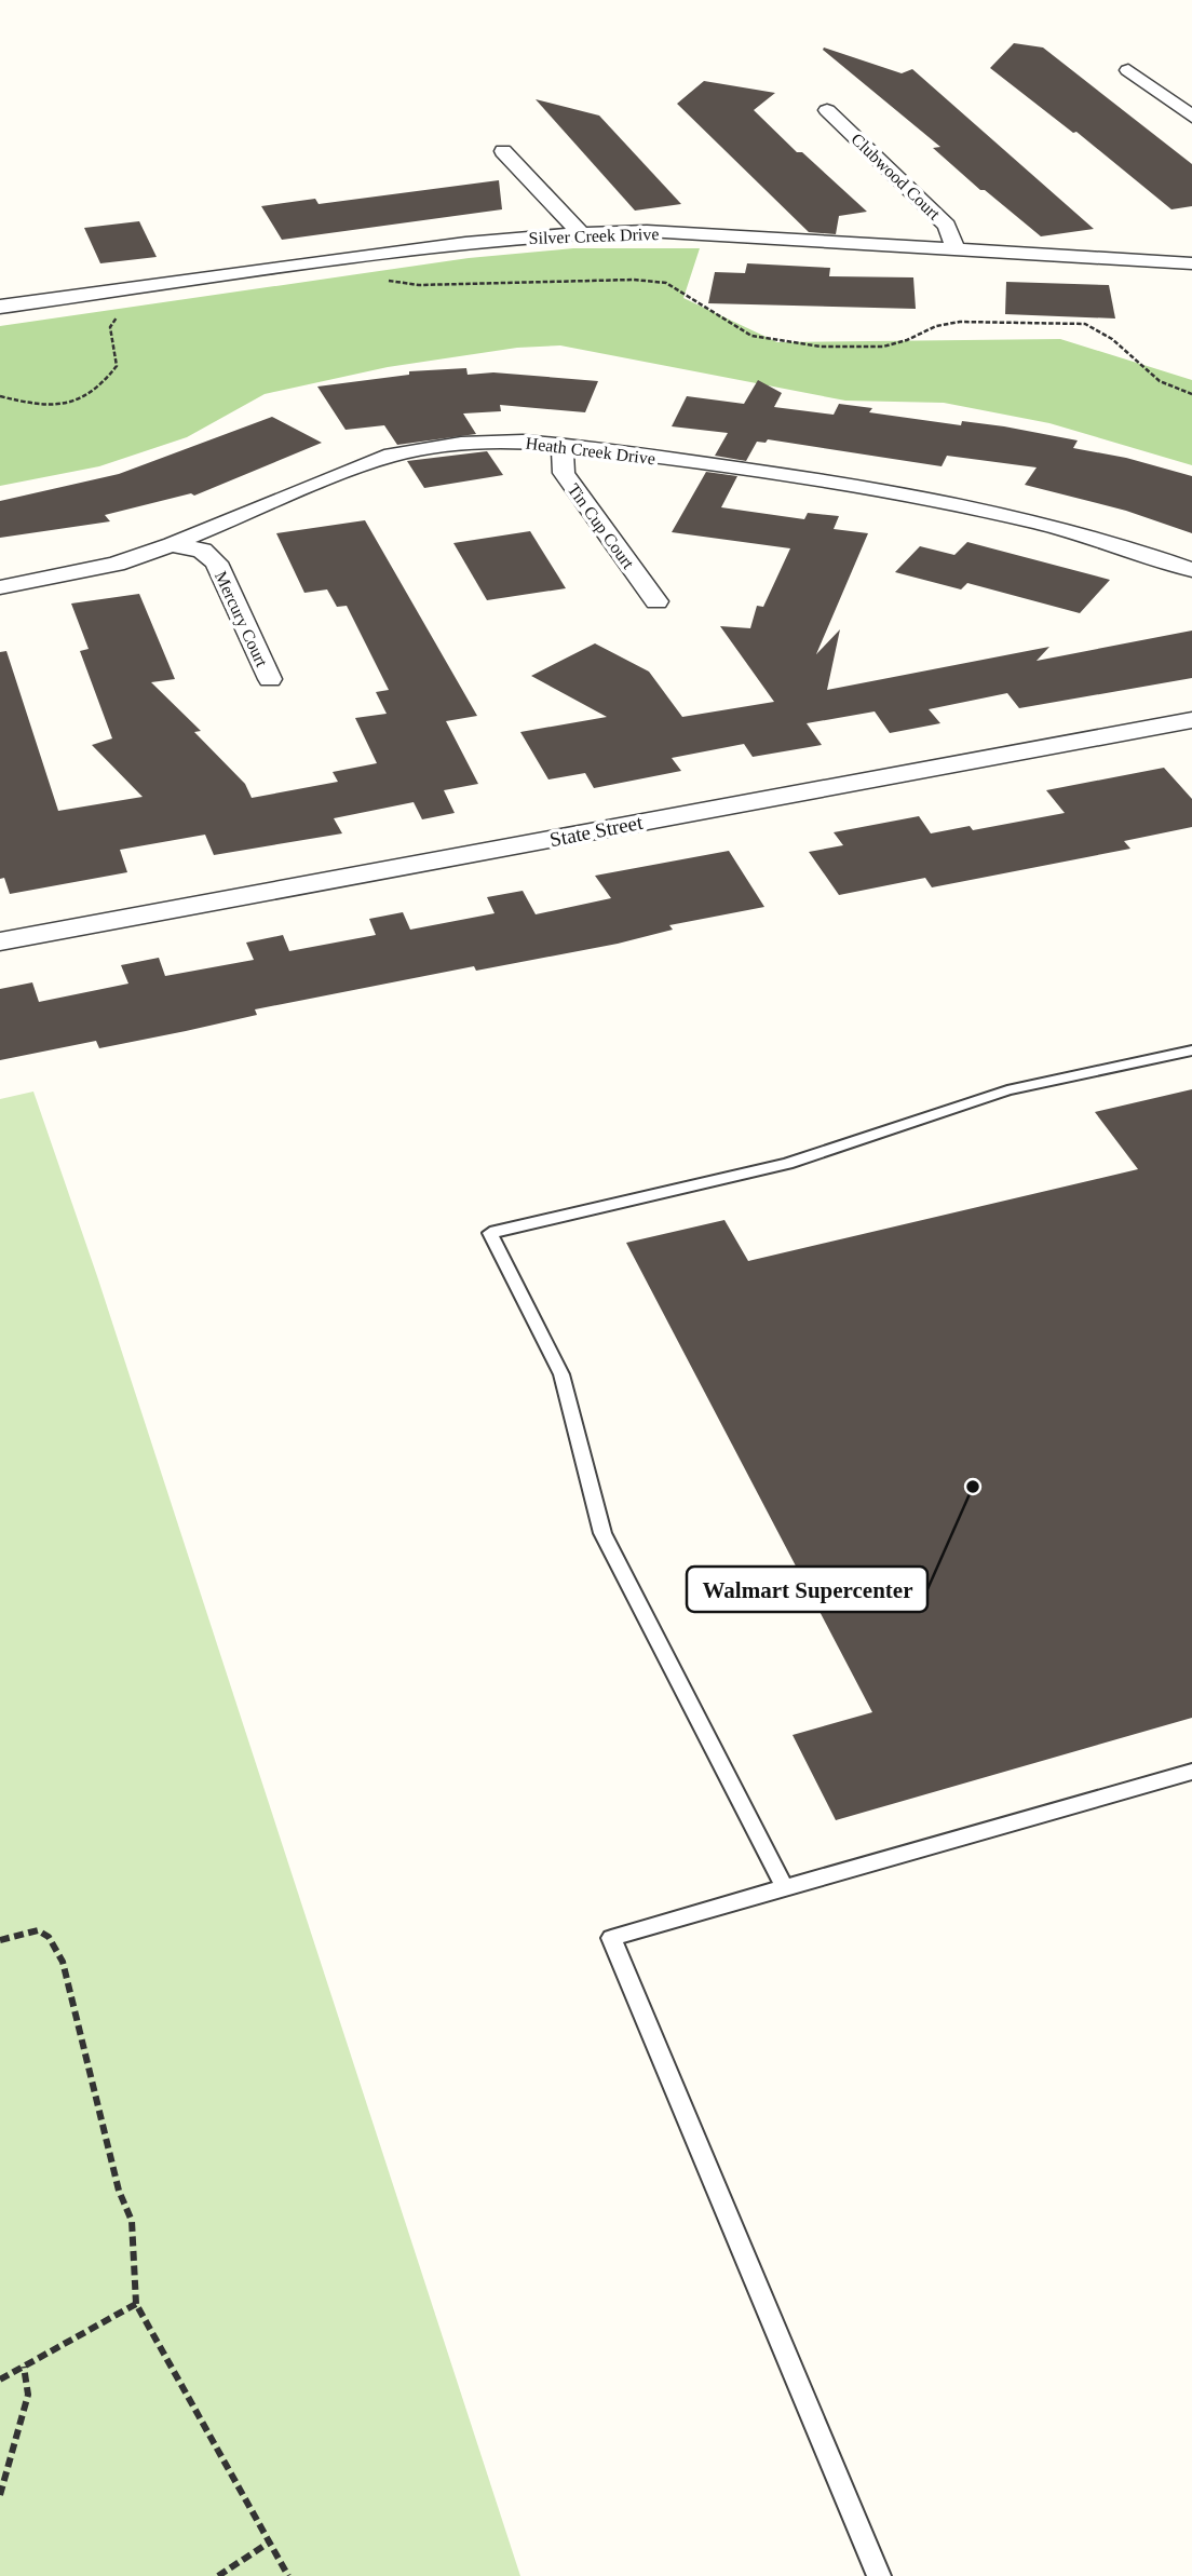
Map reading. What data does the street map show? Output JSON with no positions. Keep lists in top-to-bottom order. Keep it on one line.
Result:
{"streets":{"street":["Clubwood Court","Silver Creek Drive","Heath Creek Drive","Tin Cup Court","Mercury Court","State Street"]},"crossings":[["Clubwood Court","Silver Creek Drive"],["Heath Creek Drive","Tin Cup Court"],["Heath Creek Drive","Mercury Court"]],"places":["Walmart Supercenter"]}
